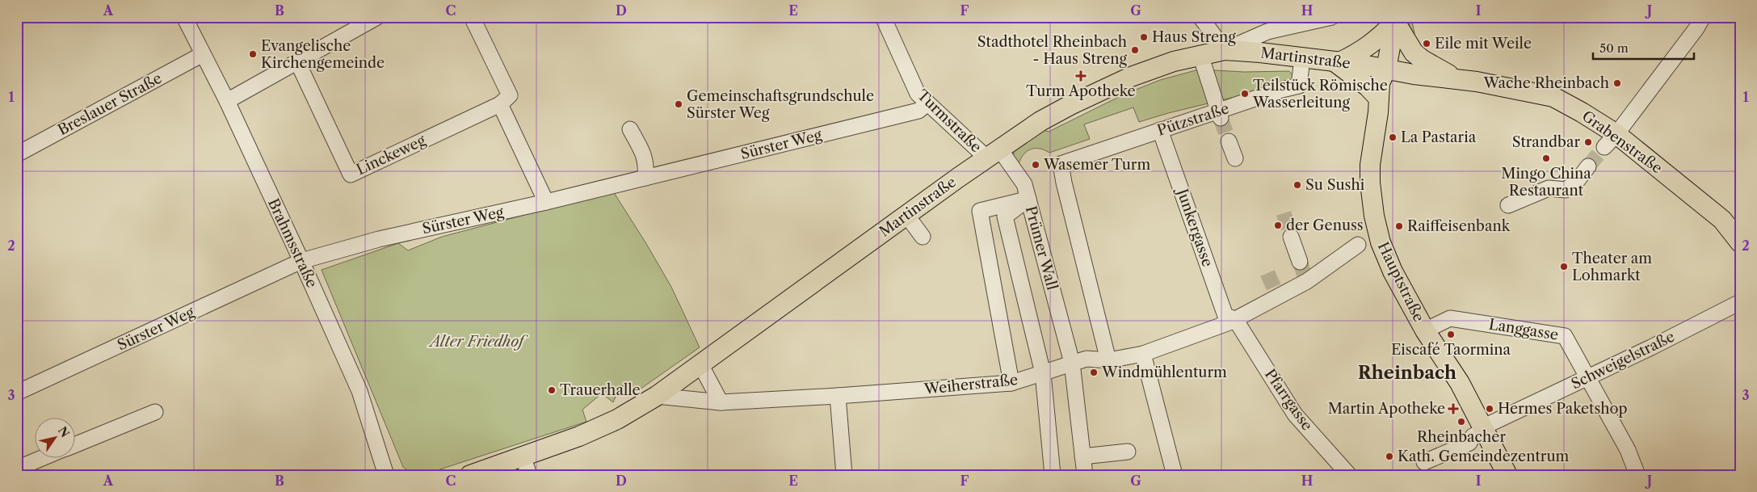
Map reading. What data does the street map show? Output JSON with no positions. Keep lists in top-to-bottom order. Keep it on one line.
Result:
{"streets":{"main road":["Martinstraße","Grabenstraße","Hauptstraße"],"street":["Breslauer Straße","Pützstraße","Turmstraße","Sürster Weg","Linckeweg","Junkergasse","Brahmsstraße","Prümer Wall","Langgasse","Schweigelstraße","Weiherstraße","Pfarrgasse"]},"crossings":[["Martinstraße","Pützstraße"],["Martinstraße","Turmstraße"],["Martinstraße","Grabenstraße"],["Martinstraße","Hauptstraße"],["Martinstraße","Weiherstraße"],["Breslauer Straße","Brahmsstraße"],["Pützstraße","Junkergasse"],["Pützstraße","Weiherstraße"],["Turmstraße","Sürster Weg"],["Turmstraße","Prümer Wall"],["Grabenstraße","Hauptstraße"],["Sürster Weg","Brahmsstraße"],["Junkergasse","Weiherstraße"],["Junkergasse","Pfarrgasse"],["Prümer Wall","Weiherstraße"],["Hauptstraße","Langgasse"],["Hauptstraße","Schweigelstraße"],["Langgasse","Schweigelstraße"],["Weiherstraße","Pfarrgasse"]],"districts":["Rheinbach"],"parks":["Alter Friedhof"],"places":{"other":["Haus Streng","Eile mit Weile","Stadthotel Rheinbach - Haus Streng","Evangelische Kirchengemeinde","Wache Rheinbach","Teilstück Römische Wasserleitung","Gemeinschaftsgrundschule Sürster Weg","La Pastaria","Strandbar","Mingo China Restaurant","Wasemer Turm","Su Sushi","der Genuss","Raiffeisenbank","Theater am Lohmarkt","Eiscafé Taormina","Windmühlenturm","Trauerhalle","Hermes Paketshop","Rheinbacher","Kath. Gemeindezentrum"],"health":["Turm Apotheke","Martin Apotheke"]},"scale_bar":"50 m","north":"top right","grid":{"columns":["A","B","C","D","E","F","G","H","I","J"],"rows":["1","2","3"]}}
